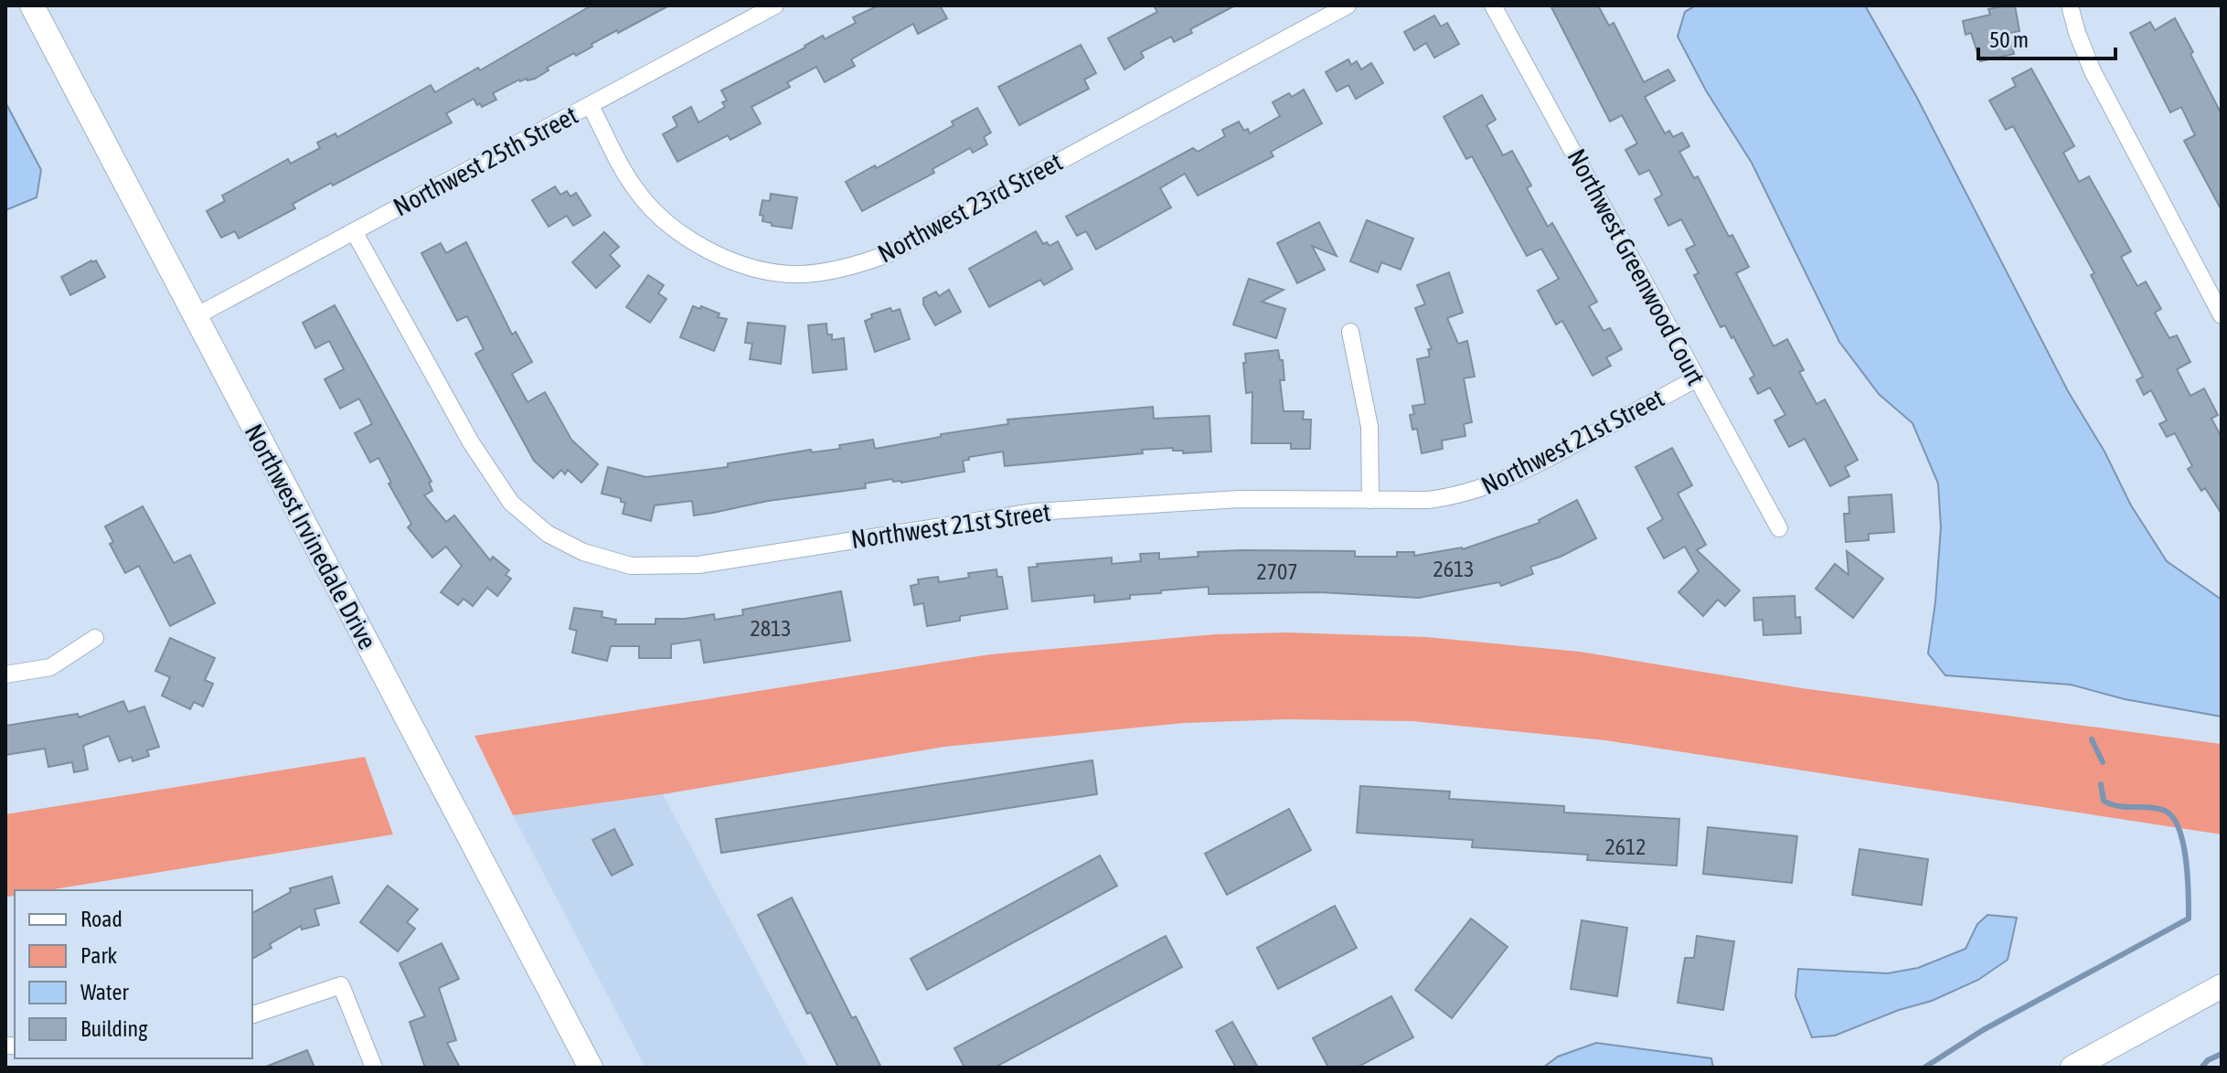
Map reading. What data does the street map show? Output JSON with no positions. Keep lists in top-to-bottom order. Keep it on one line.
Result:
{"streets":{"main road":["Northwest Irvinedale Drive"],"street":["Northwest 25th Street","Northwest 23rd Street","Northwest Greenwood Court","Northwest 21st Street"]},"crossings":[["Northwest 25th Street","Northwest 23rd Street"],["Northwest 25th Street","Northwest 21st Street"],["Northwest 25th Street","Northwest Irvinedale Drive"],["Northwest Greenwood Court","Northwest 21st Street"]],"house_numbers":["2613","2707","2813","2612"],"legend":["Road","Park","Water","Building"],"scale_bar":"50 m"}
